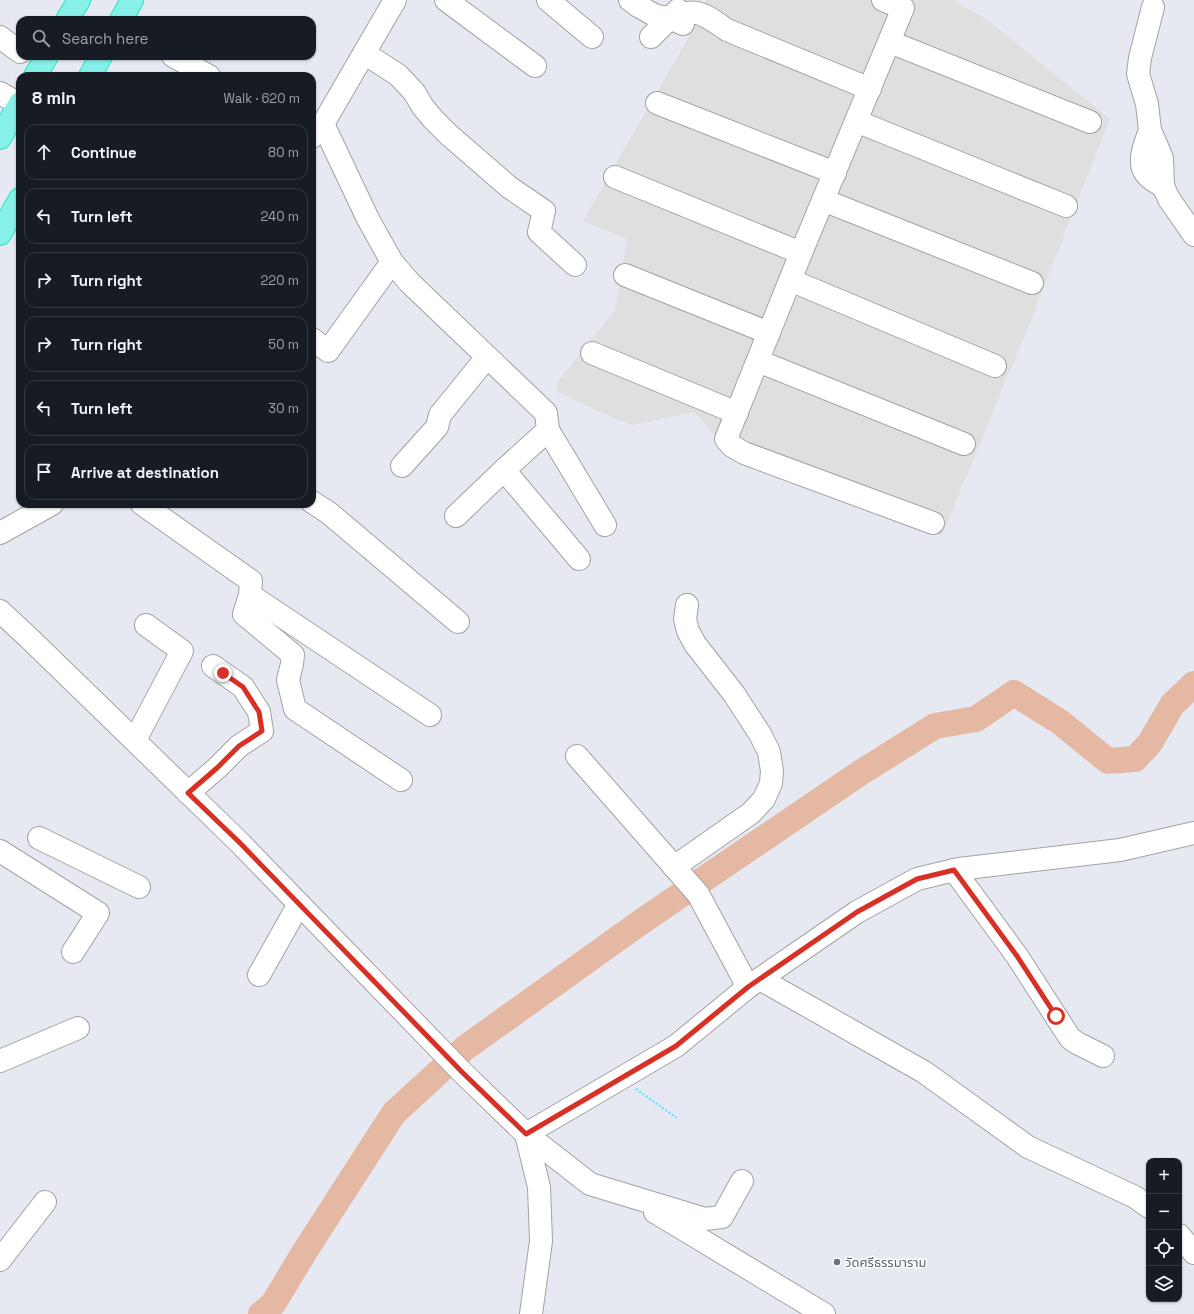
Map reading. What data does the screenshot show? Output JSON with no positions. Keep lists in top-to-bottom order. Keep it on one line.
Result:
{"places":["วัดศรีธรรมาราม"],"page":{"search":"Search here","heading":["8 min","Walk · 620 m"],"list":[["Continue","80 m"],["Turn left","240 m"],["Turn right","220 m"],["Turn right","50 m"],["Turn left","30 m"],"Arrive at destination"],"map_buttons":["+","−"]}}
